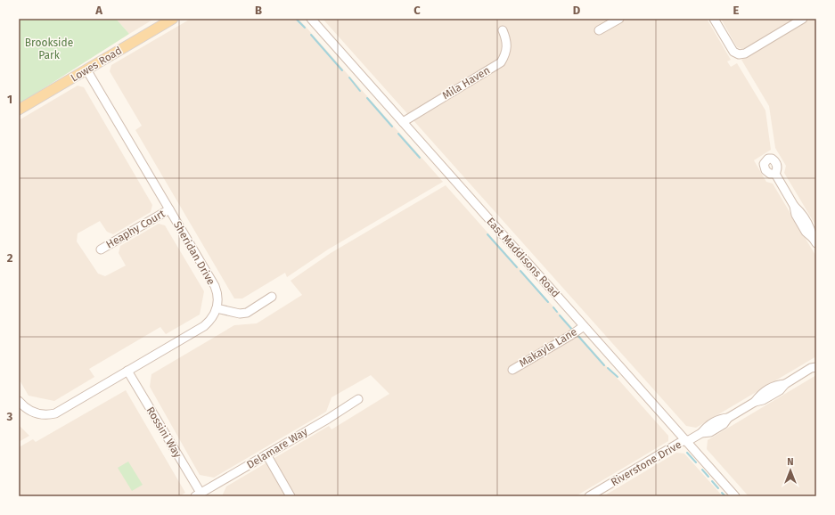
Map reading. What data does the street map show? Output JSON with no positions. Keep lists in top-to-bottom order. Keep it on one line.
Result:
{"streets":{"main road":["Lowes Road"],"street":["Mila Haven","Heaphy Court","Sheridan Drive","East Maddisons Road","Makayla Lane","Rossini Way","Delamare Way","Riverstone Drive"]},"crossings":[["Lowes Road","Sheridan Drive"],["Mila Haven","East Maddisons Road"],["Heaphy Court","Sheridan Drive"],["East Maddisons Road","Makayla Lane"],["East Maddisons Road","Riverstone Drive"],["Rossini Way","Delamare Way"]],"parks":["Brookside Park"],"north":"top","grid":{"columns":["A","B","C","D","E"],"rows":["1","2","3"]}}
